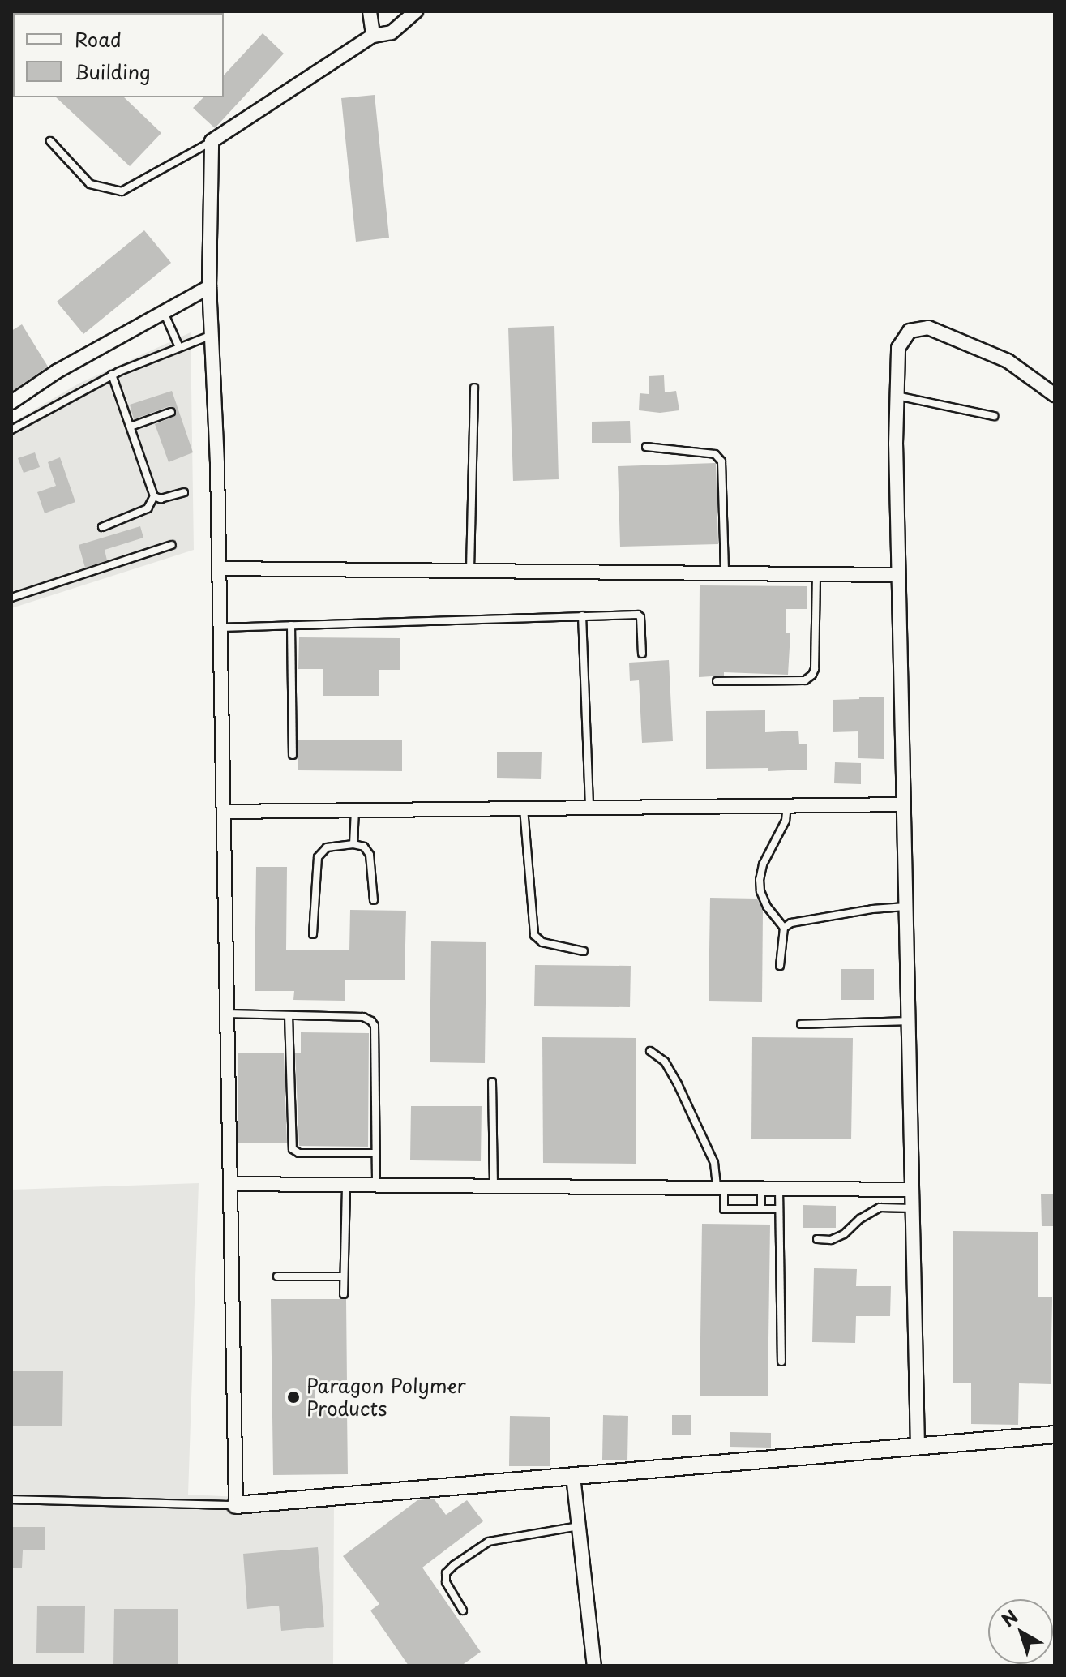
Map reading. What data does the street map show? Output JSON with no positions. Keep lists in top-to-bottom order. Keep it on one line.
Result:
{"places":["Paragon Polymer Products"],"legend":["Road","Building"],"north":"top left"}
